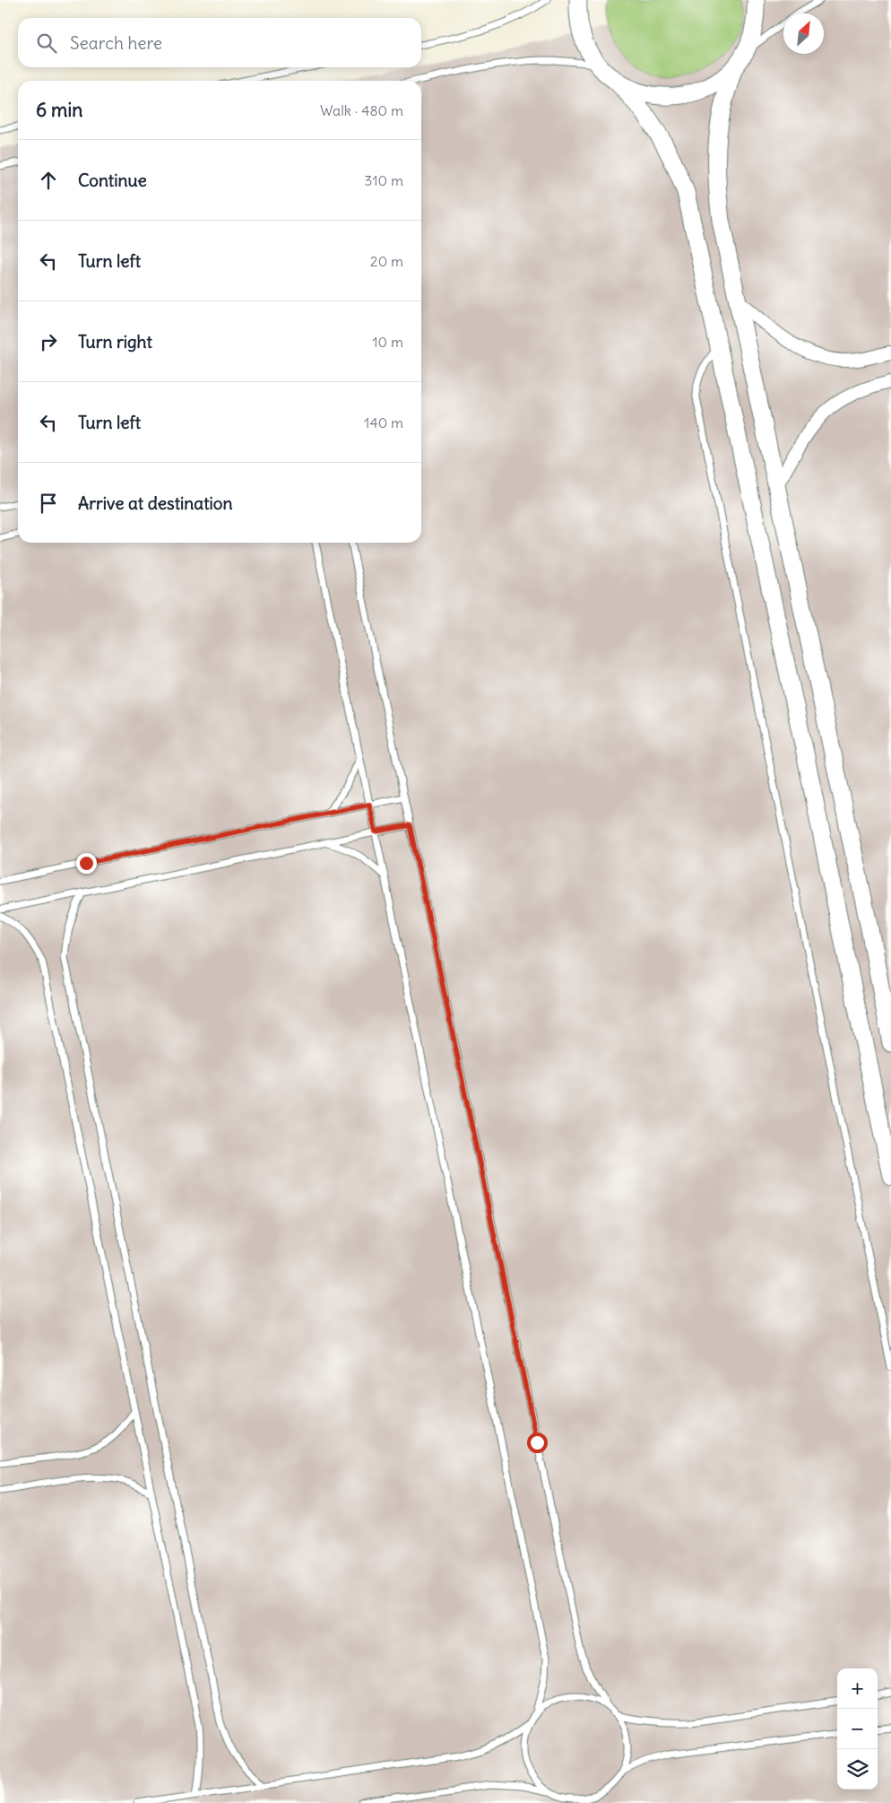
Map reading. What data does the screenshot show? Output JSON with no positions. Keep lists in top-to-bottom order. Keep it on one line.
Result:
{"north":"top right","page":{"search":"Search here","heading":["6 min","Walk · 480 m"],"list":[["Continue","310 m"],["Turn left","20 m"],["Turn right","10 m"],["Turn left","140 m"],"Arrive at destination"],"map_buttons":["+","−"]}}
